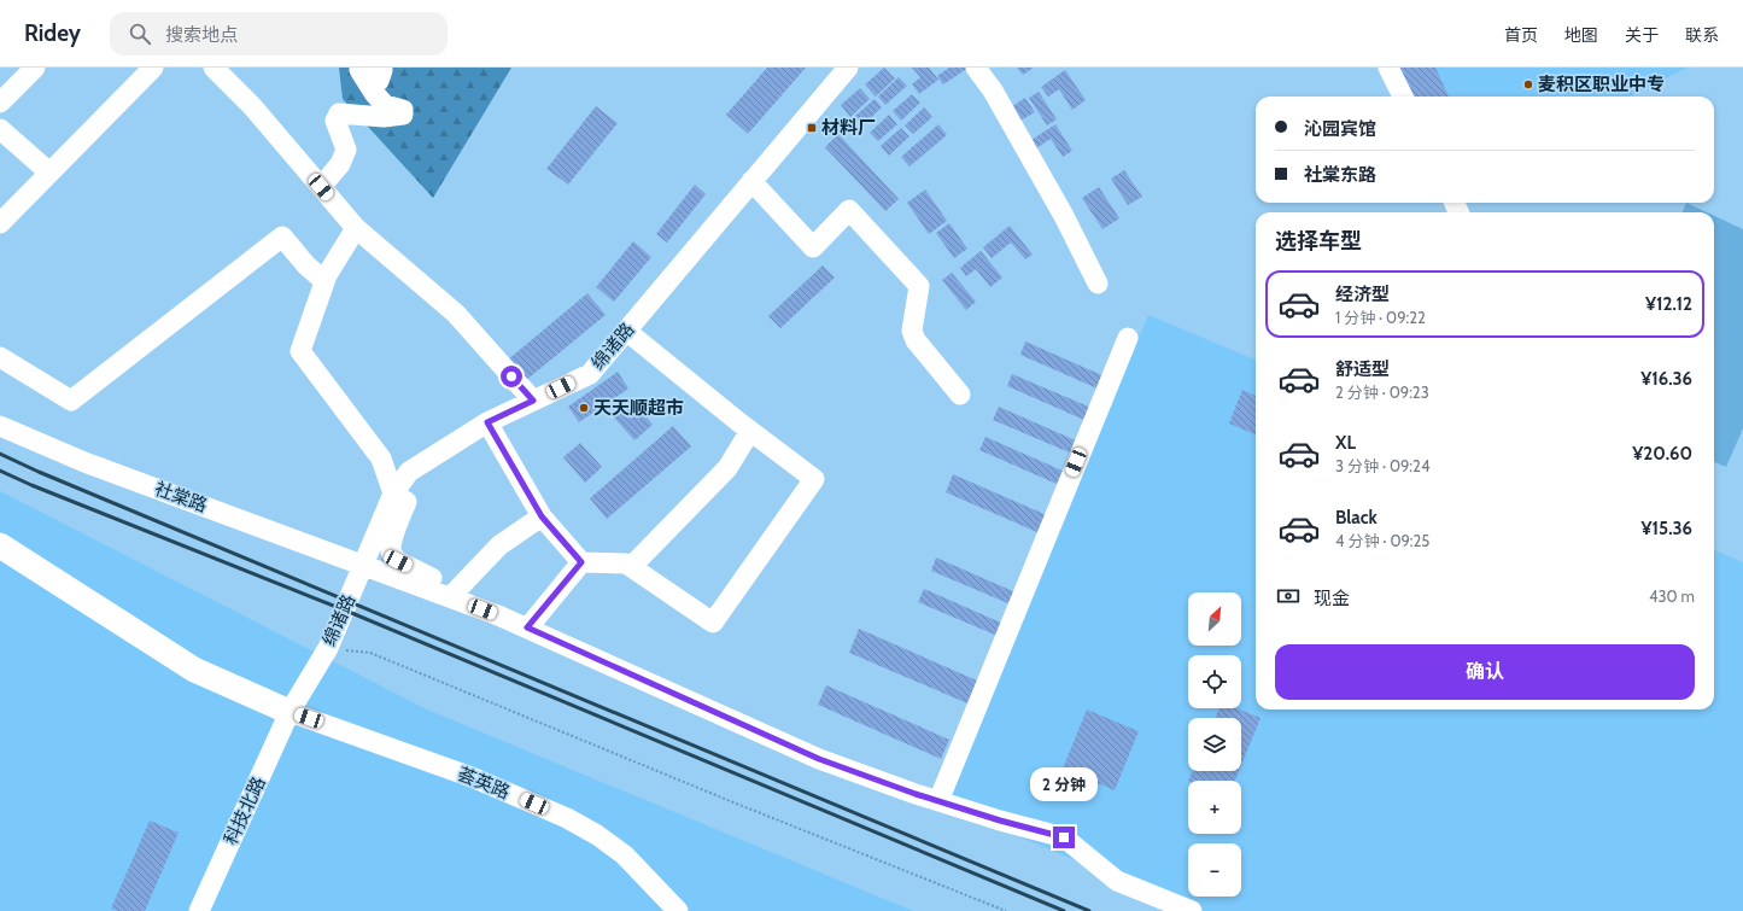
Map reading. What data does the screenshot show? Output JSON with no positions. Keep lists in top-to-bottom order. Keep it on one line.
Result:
{"streets":{"street":["绵诸路","社棠路","荟英路","科技北路"]},"crossings":[["绵诸路","社棠路"],["绵诸路","荟英路"],["绵诸路","科技北路"],["荟英路","科技北路"]],"places":{"other":["麦积区职业中专","天天顺超市"],"transit":["材料厂"]},"north":"top right","page":{"header":"Ridey","search":"搜索地点","nav":["首页","地图","关于","联系"],"banner":["沁园宾馆","社棠东路"],"heading":"选择车型","list":[{"name":"经济型","note":"1 分钟 · 09:22","value":"¥12.12"},{"name":"舒适型","note":"2 分钟 · 09:23","value":"¥16.36"},{"name":"XL","note":"3 分钟 · 09:24","value":"¥20.60"},{"name":"Black","note":"4 分钟 · 09:25","value":"¥15.36"}],"pay":["现金","430 m"],"map_buttons":["+","−"],"buttons":"确认","bubble":"2 分钟"}}
